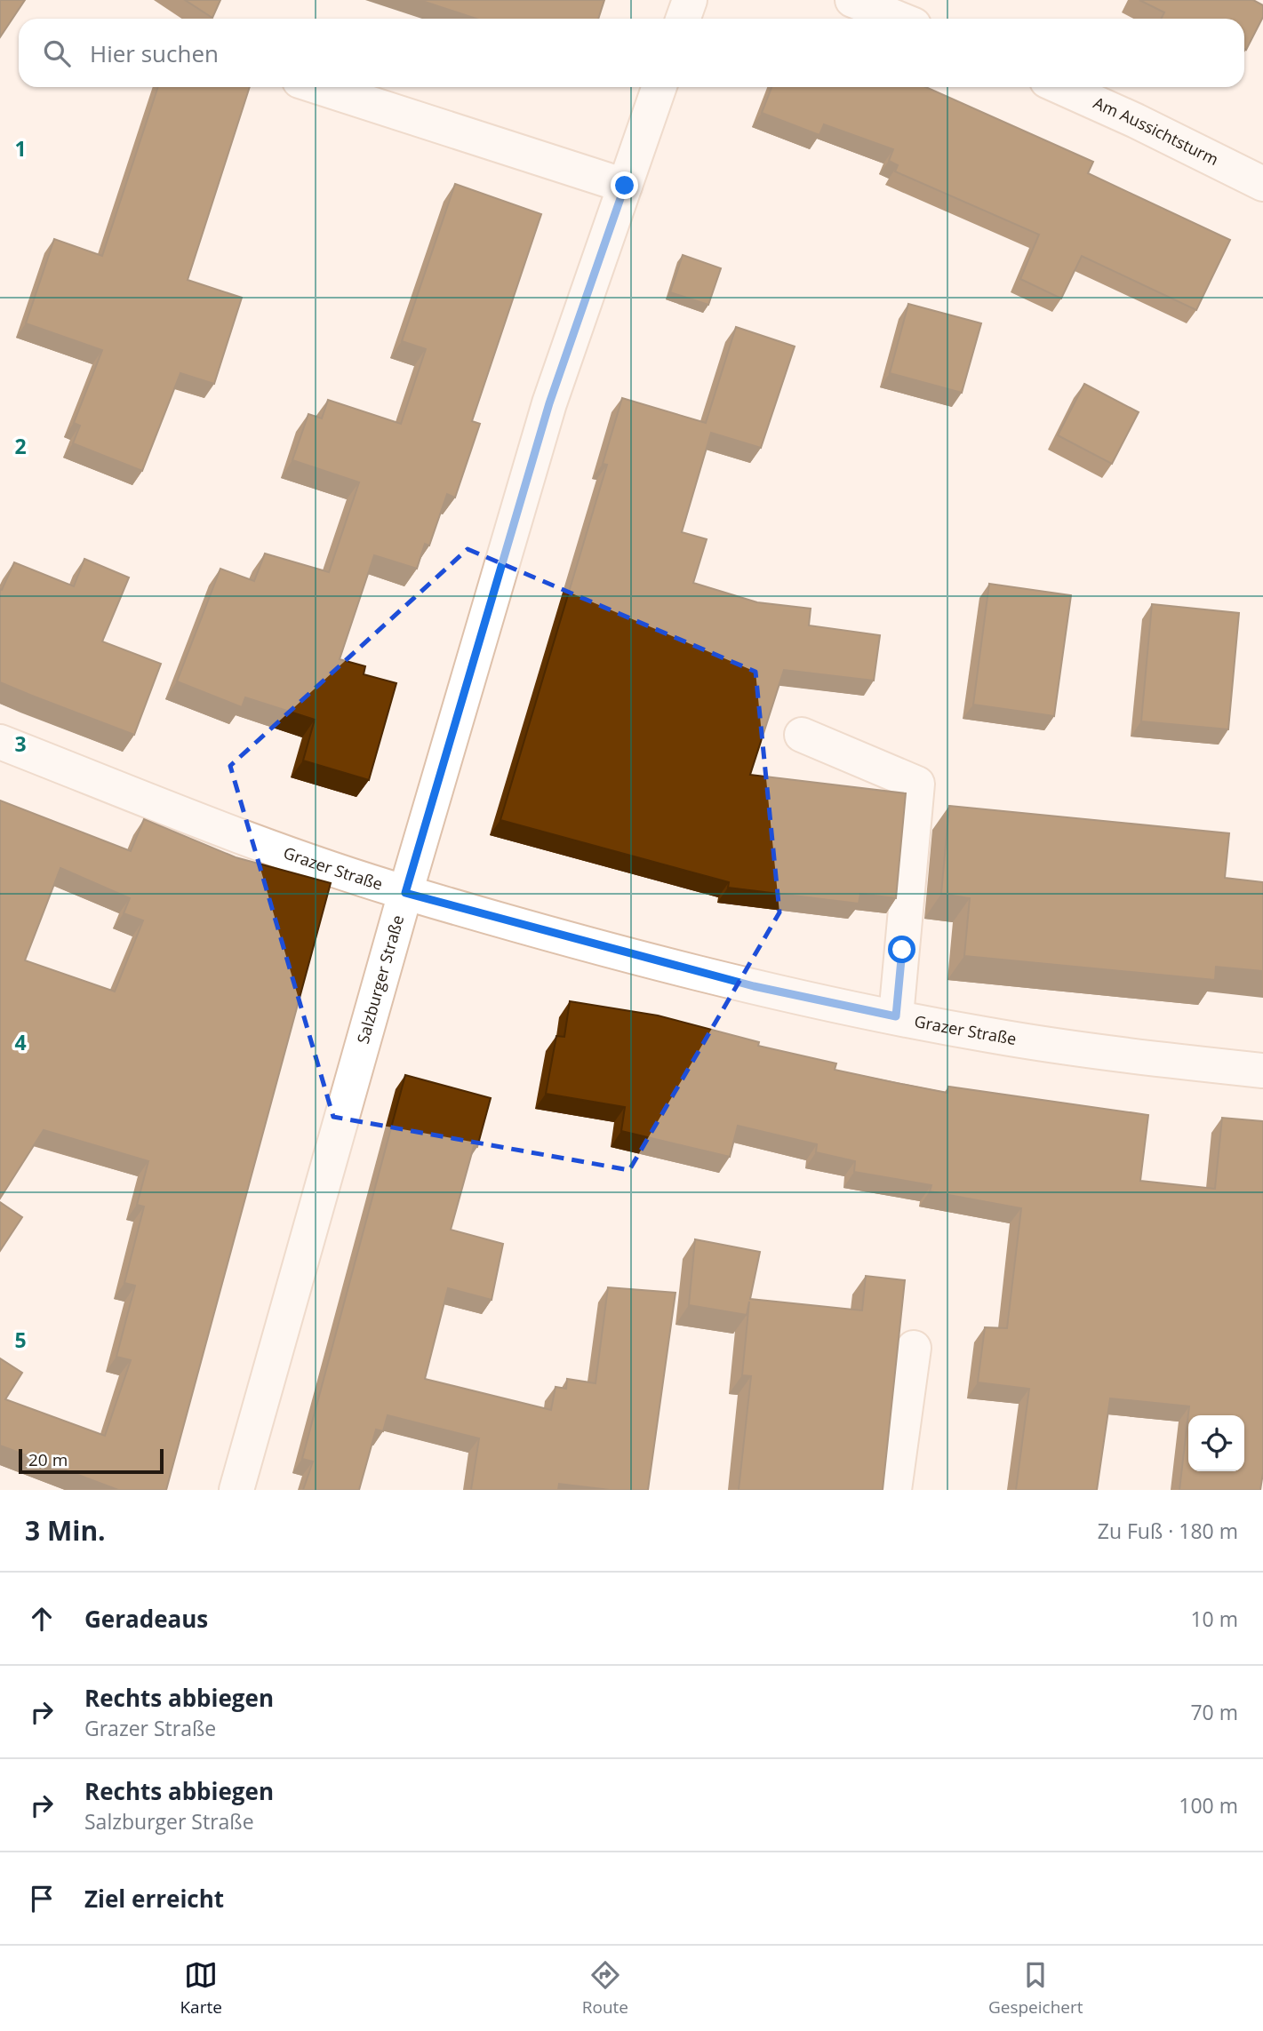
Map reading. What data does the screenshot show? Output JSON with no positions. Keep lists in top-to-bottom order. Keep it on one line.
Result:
{"streets":{"street":["Am Aussichtsturm","Grazer Straße","Salzburger Straße"]},"crossings":[["Grazer Straße","Salzburger Straße"]],"scale_bar":"20 m","page":{"search":"Hier suchen","scale":"20 m","heading":["3 Min.","Zu Fuß · 180 m"],"list":[["Geradeaus","10 m"],["Rechts abbiegen","Grazer Straße","70 m"],["Rechts abbiegen","Salzburger Straße","100 m"],"Ziel erreicht"],"nav":["Karte","Route","Gespeichert"]},"grid":{"rows":["1","2","3","4","5"]}}
